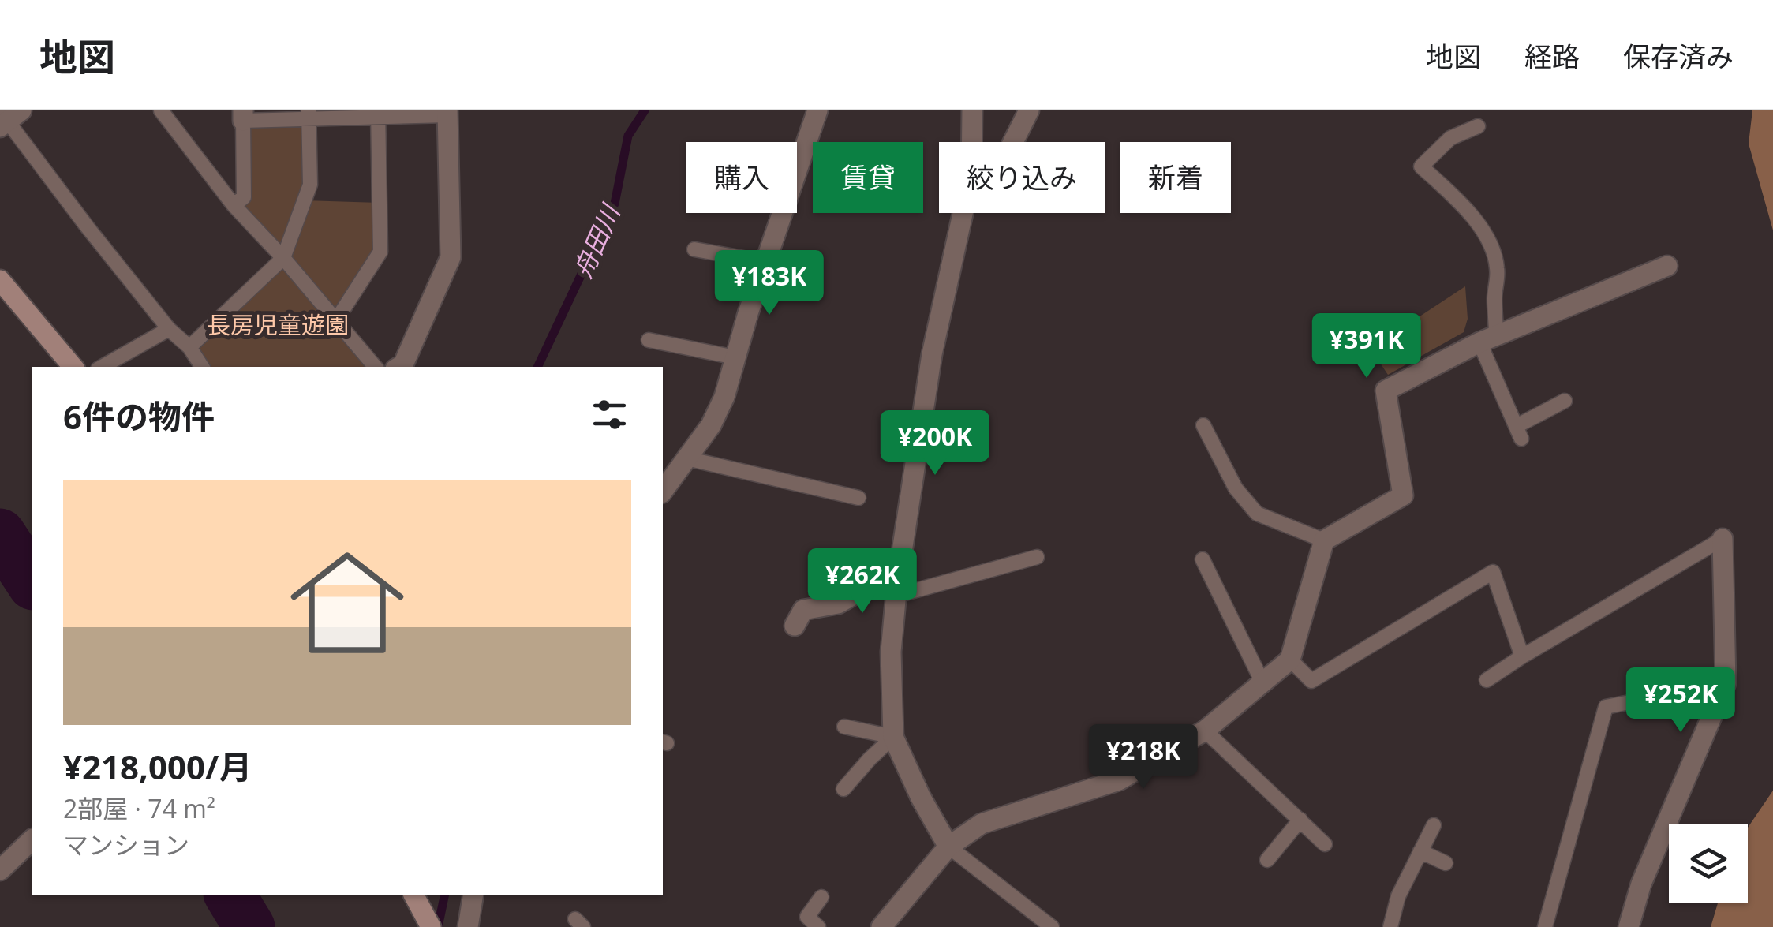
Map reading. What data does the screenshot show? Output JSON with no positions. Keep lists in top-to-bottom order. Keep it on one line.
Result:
{"water":["舟田川"],"parks":["長房児童遊園"],"page":{"header":"地図","nav":["地図","経路","保存済み"],"chip":["購入","賃貸","絞り込み","新着"],"price":["¥183K","¥391K","¥200K","¥262K","¥252K","¥218K"],"heading":"6件の物件","list":[{"name":"¥218,000/月","note":"2部屋 · 74 m² · マンション"}]}}
